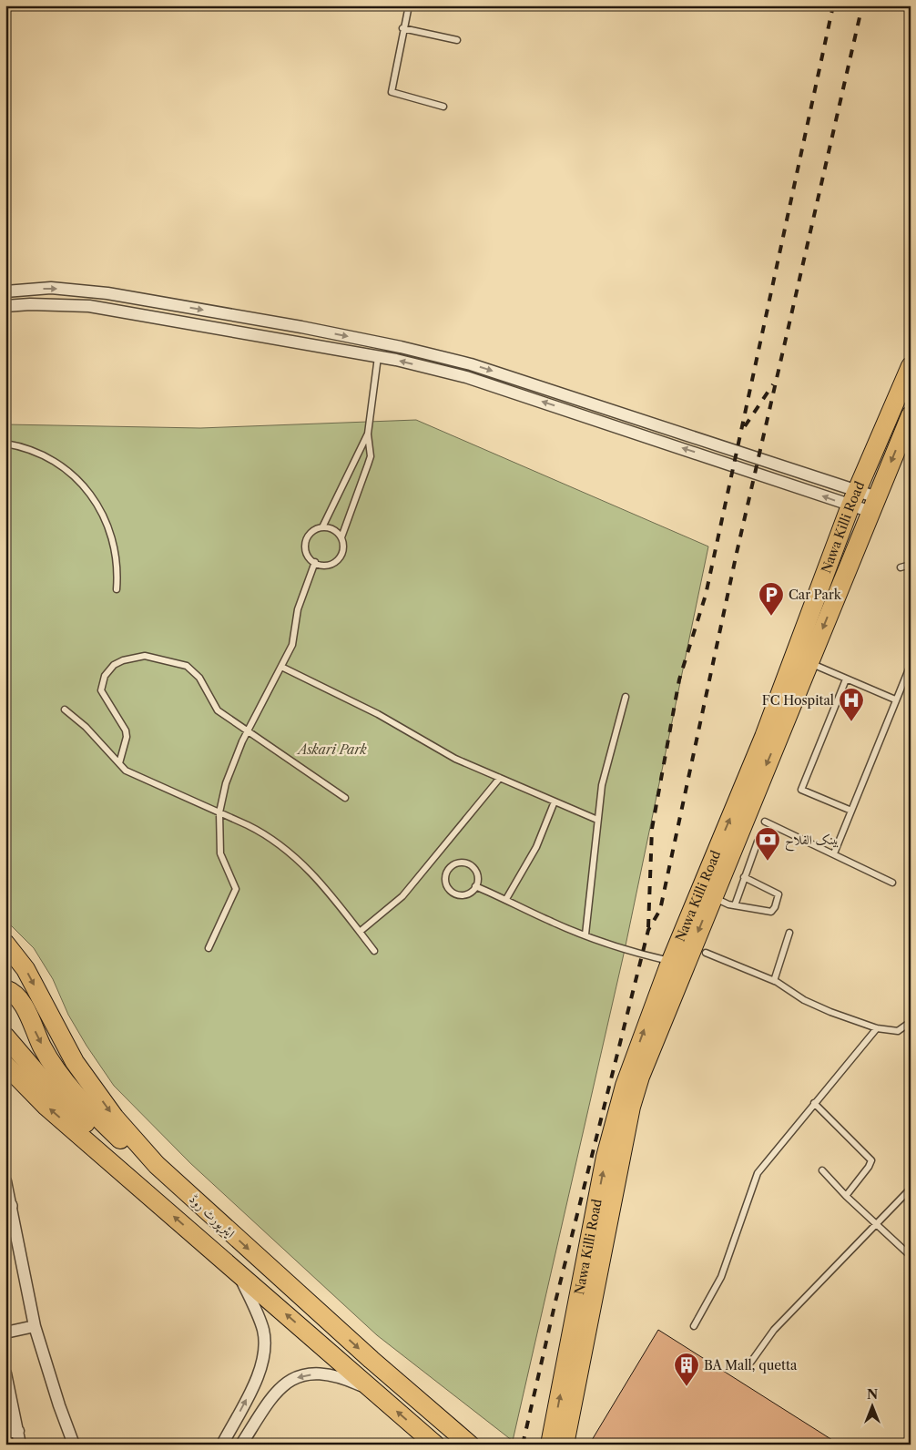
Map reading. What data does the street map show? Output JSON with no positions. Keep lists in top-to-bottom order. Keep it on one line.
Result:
{"streets":{"main road":["Nawa Killi Road","ایئرپورٹ روڈ"]},"parks":["Askari Park"],"places":{"parking":["Car Park"],"hospital":["FC Hospital"],"bank":["بینک الفلاح"],"building":["BA Mall, quetta"]},"north":"top"}
